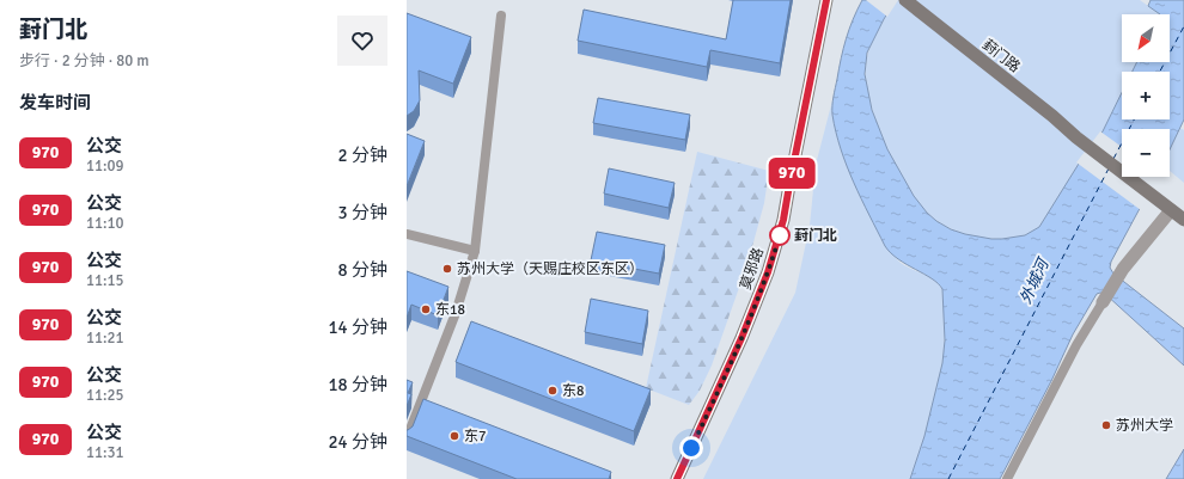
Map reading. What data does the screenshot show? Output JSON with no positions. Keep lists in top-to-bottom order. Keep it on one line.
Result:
{"streets":{"main road":["葑门路","莫邪路"]},"water":["外城河"],"places":["葑门北","苏州大学（天赐庄校区东区）","东18","东8","苏州大学","东7"],"lines":["bus line 970"],"north":"bottom left","page":{"heading":[["葑门北","步行 · 2 分钟 · 80 m"],"发车时间"],"on_map":"970","map_buttons":["+","−"],"list":[{"mark":"970","name":"公交","note":"11:09","value":"2 分钟"},{"mark":"970","name":"公交","note":"11:10","value":"3 分钟"},{"mark":"970","name":"公交","note":"11:15","value":"8 分钟"},{"mark":"970","name":"公交","note":"11:21","value":"14 分钟"},{"mark":"970","name":"公交","note":"11:25","value":"18 分钟"},{"mark":"970","name":"公交","note":"11:31","value":"24 分钟"}]}}
